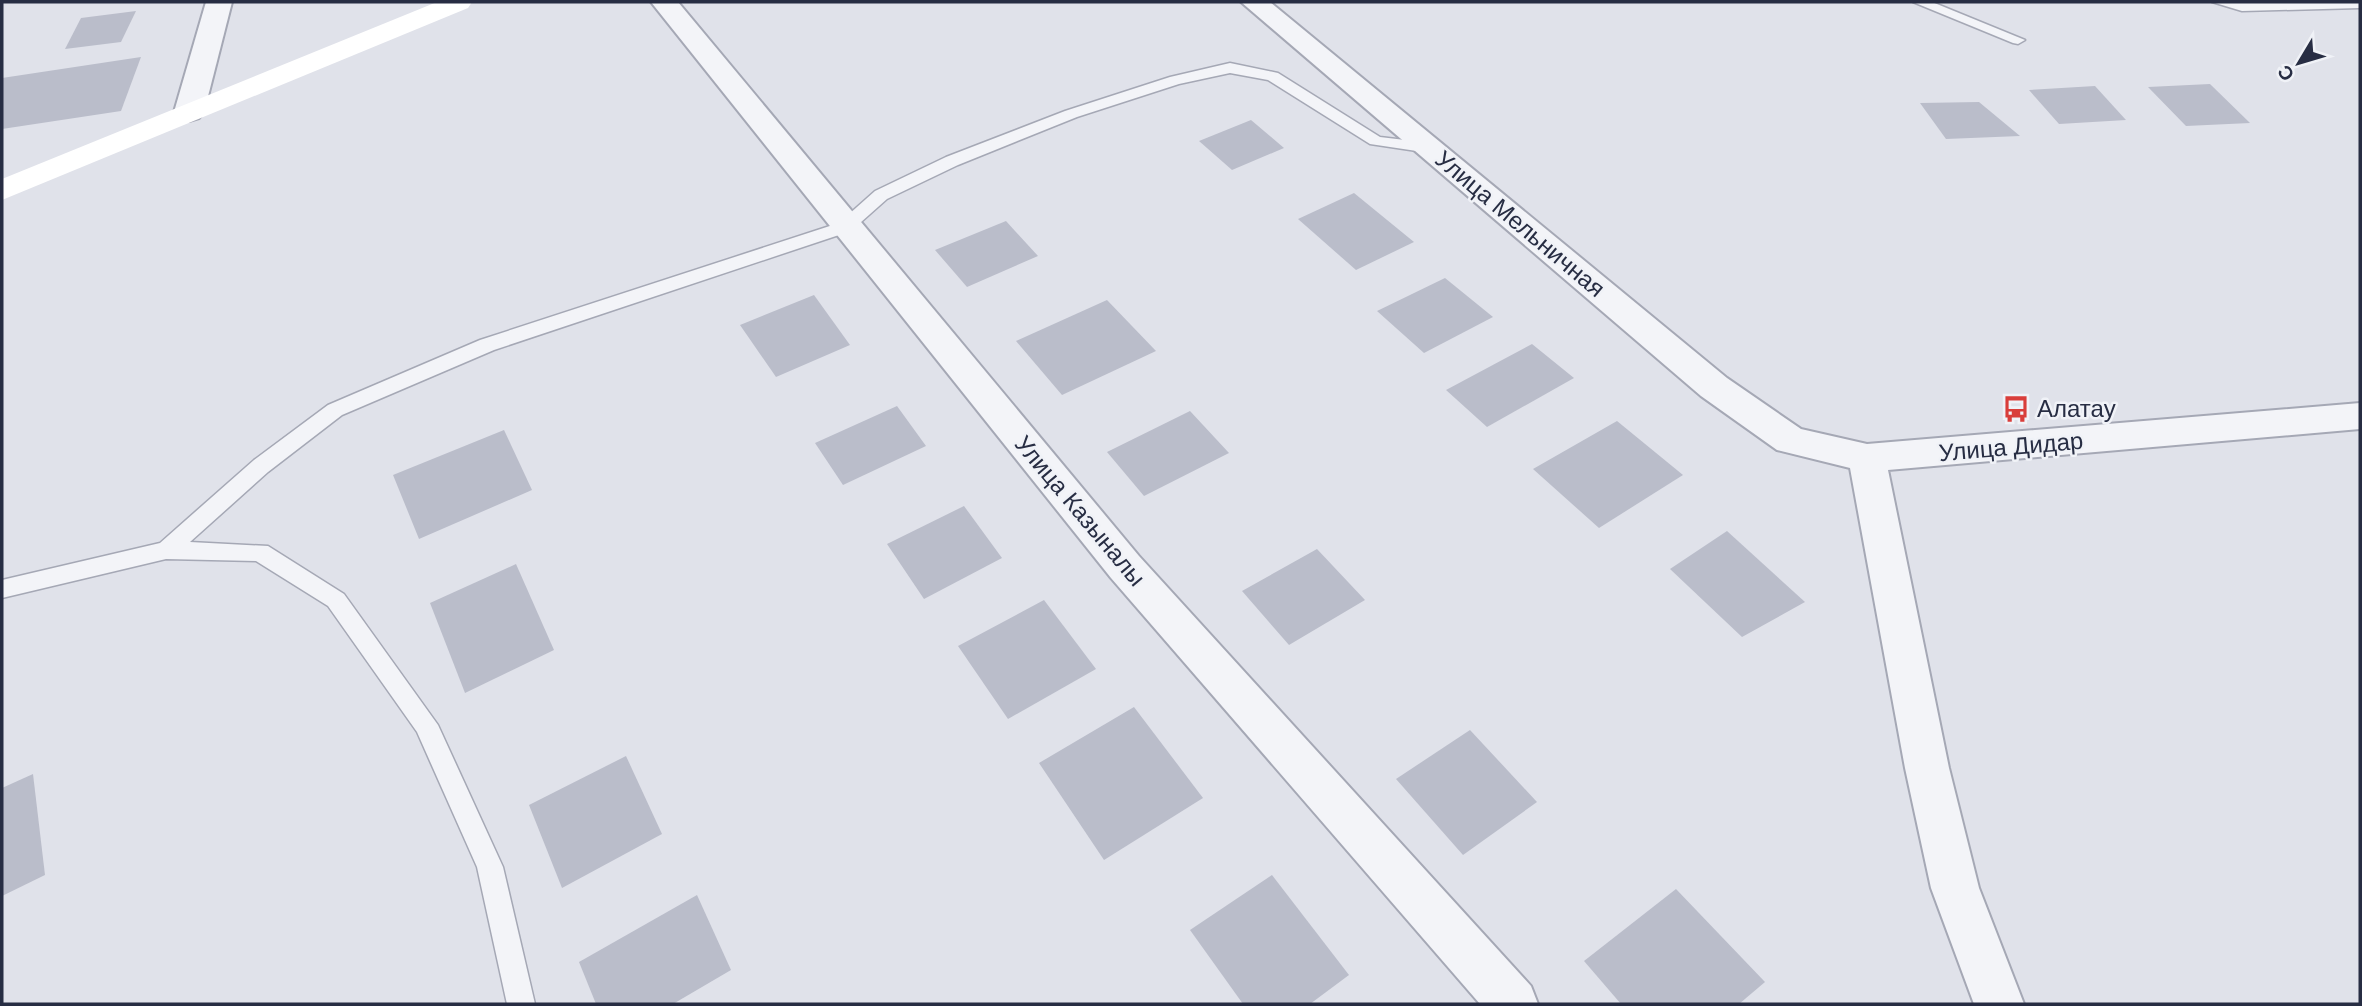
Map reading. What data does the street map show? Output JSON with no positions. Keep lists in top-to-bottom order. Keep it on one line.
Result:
{"streets":{"street":["Улица Мельничная","Улица Дидар","Улица Казыналы"]},"crossings":[["Улица Мельничная","Улица Дидар"]],"places":{"bus stop":["Алатау"]},"north":"bottom left"}
